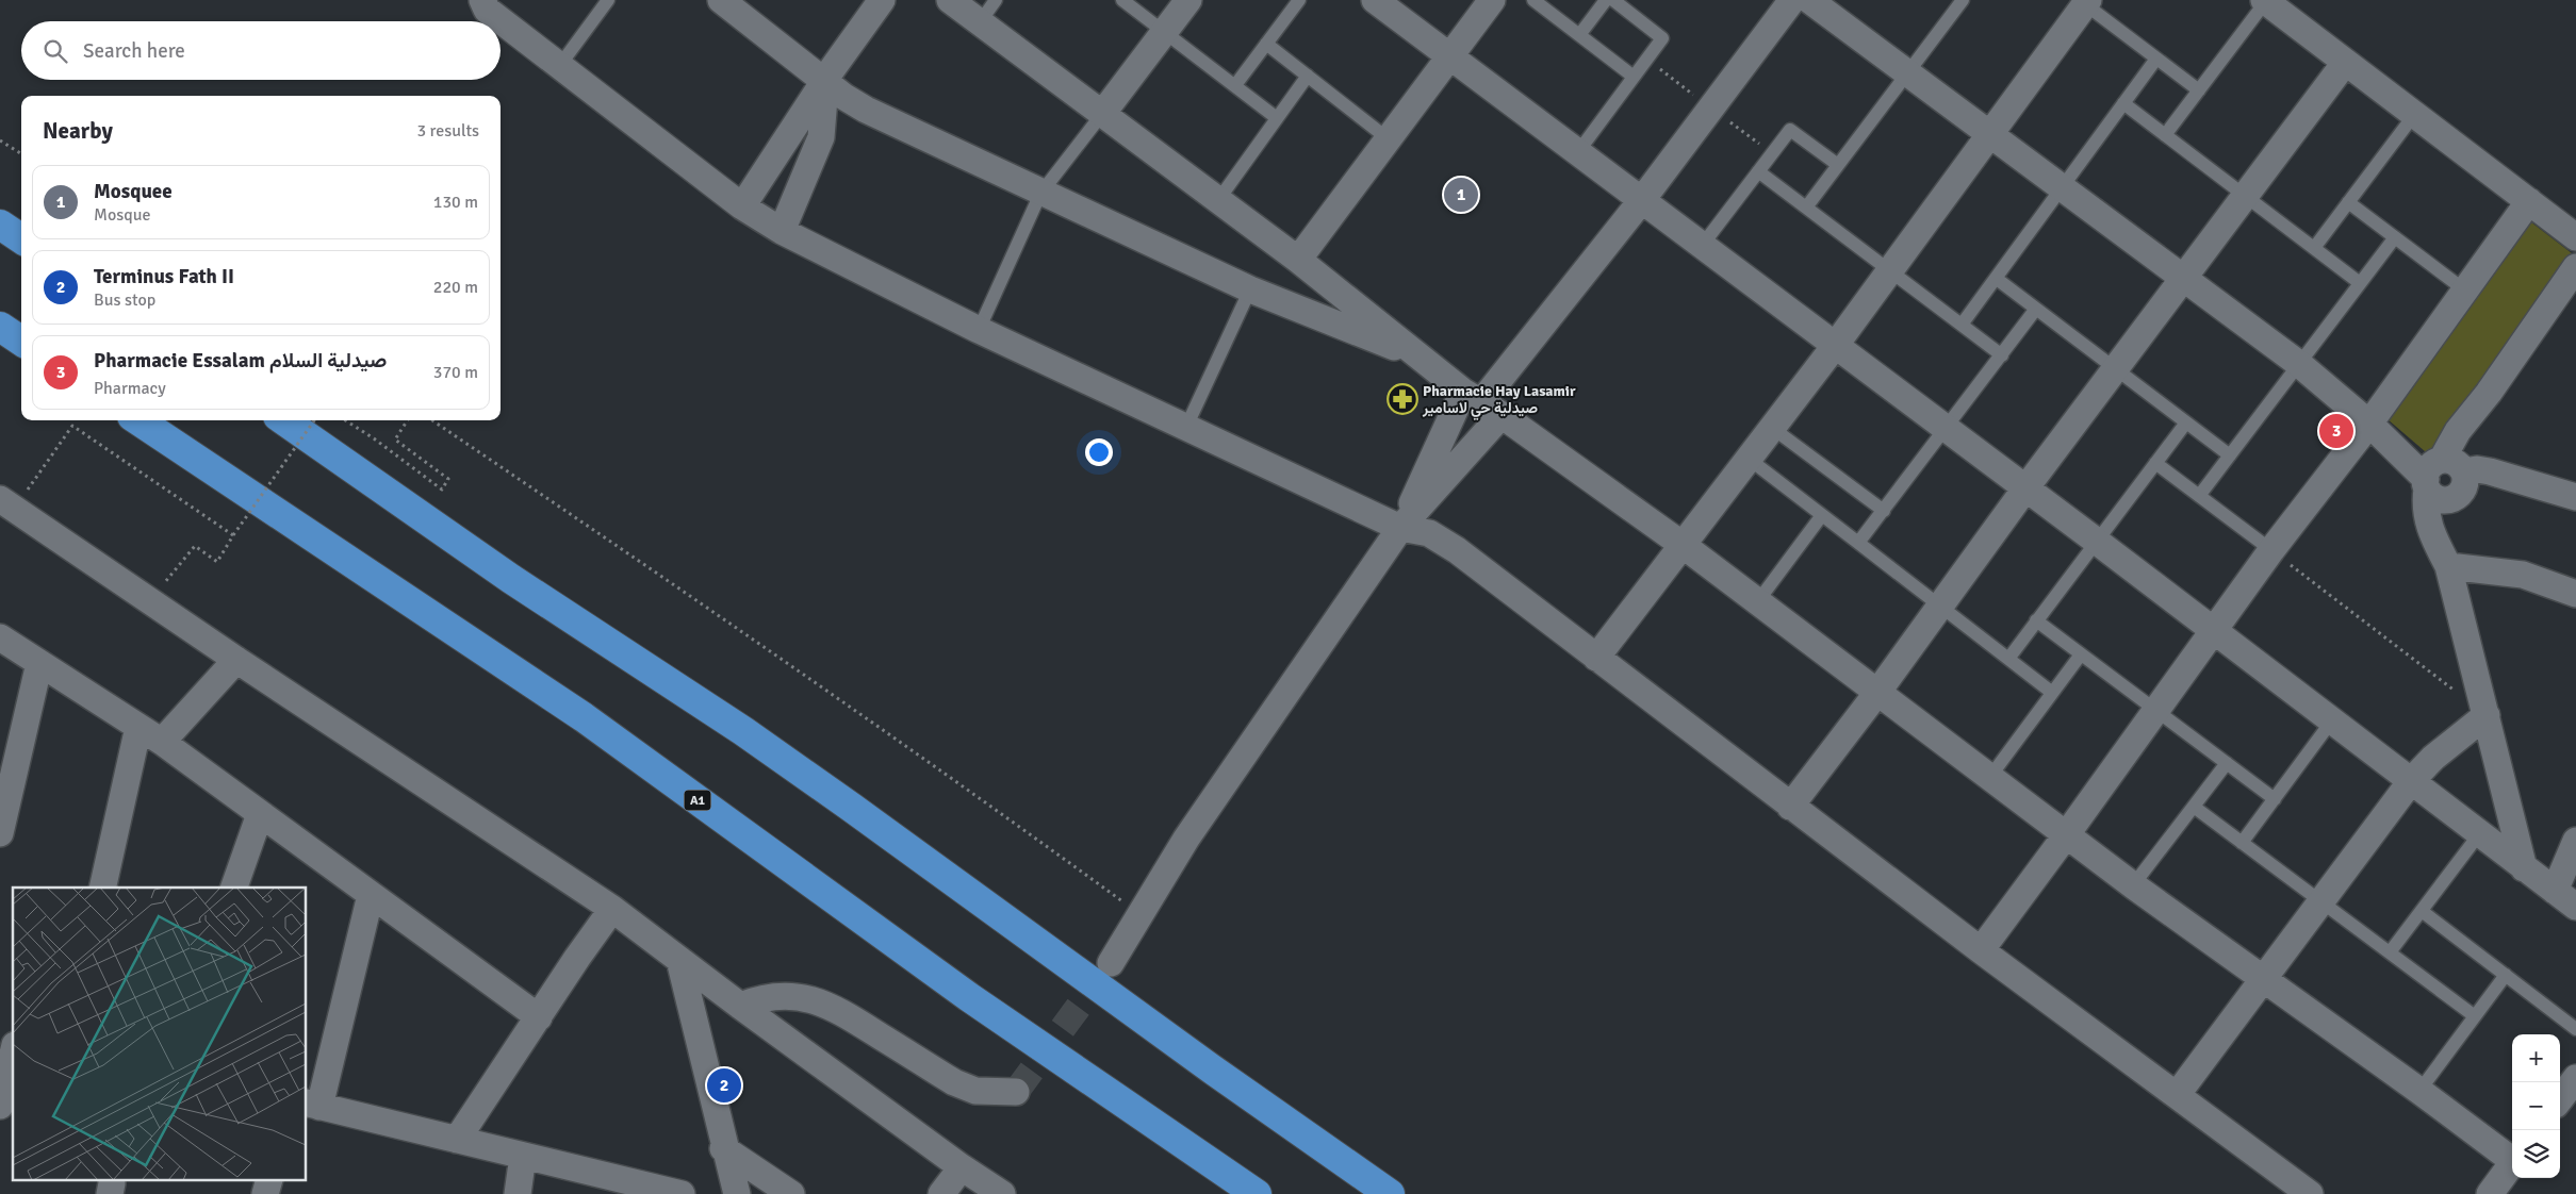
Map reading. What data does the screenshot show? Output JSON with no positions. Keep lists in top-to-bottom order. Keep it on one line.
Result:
{"streets":{"highway":["A1"]},"places":{"pharmacy":["Pharmacie Hay Lasamir صيدلية حي لاسامير"]},"page":{"search":"Search here","heading":["Nearby","3 results"],"list":[{"mark":"1","name":"Mosquee","note":"Mosque","value":"130 m"},{"mark":"2","name":"Terminus Fath II","note":"Bus stop","value":"220 m"},{"mark":"3","name":"Pharmacie Essalam صيدلية السلام","note":"Pharmacy","value":"370 m"}],"pins":["1","3","2"],"map_buttons":["+","−"]}}
